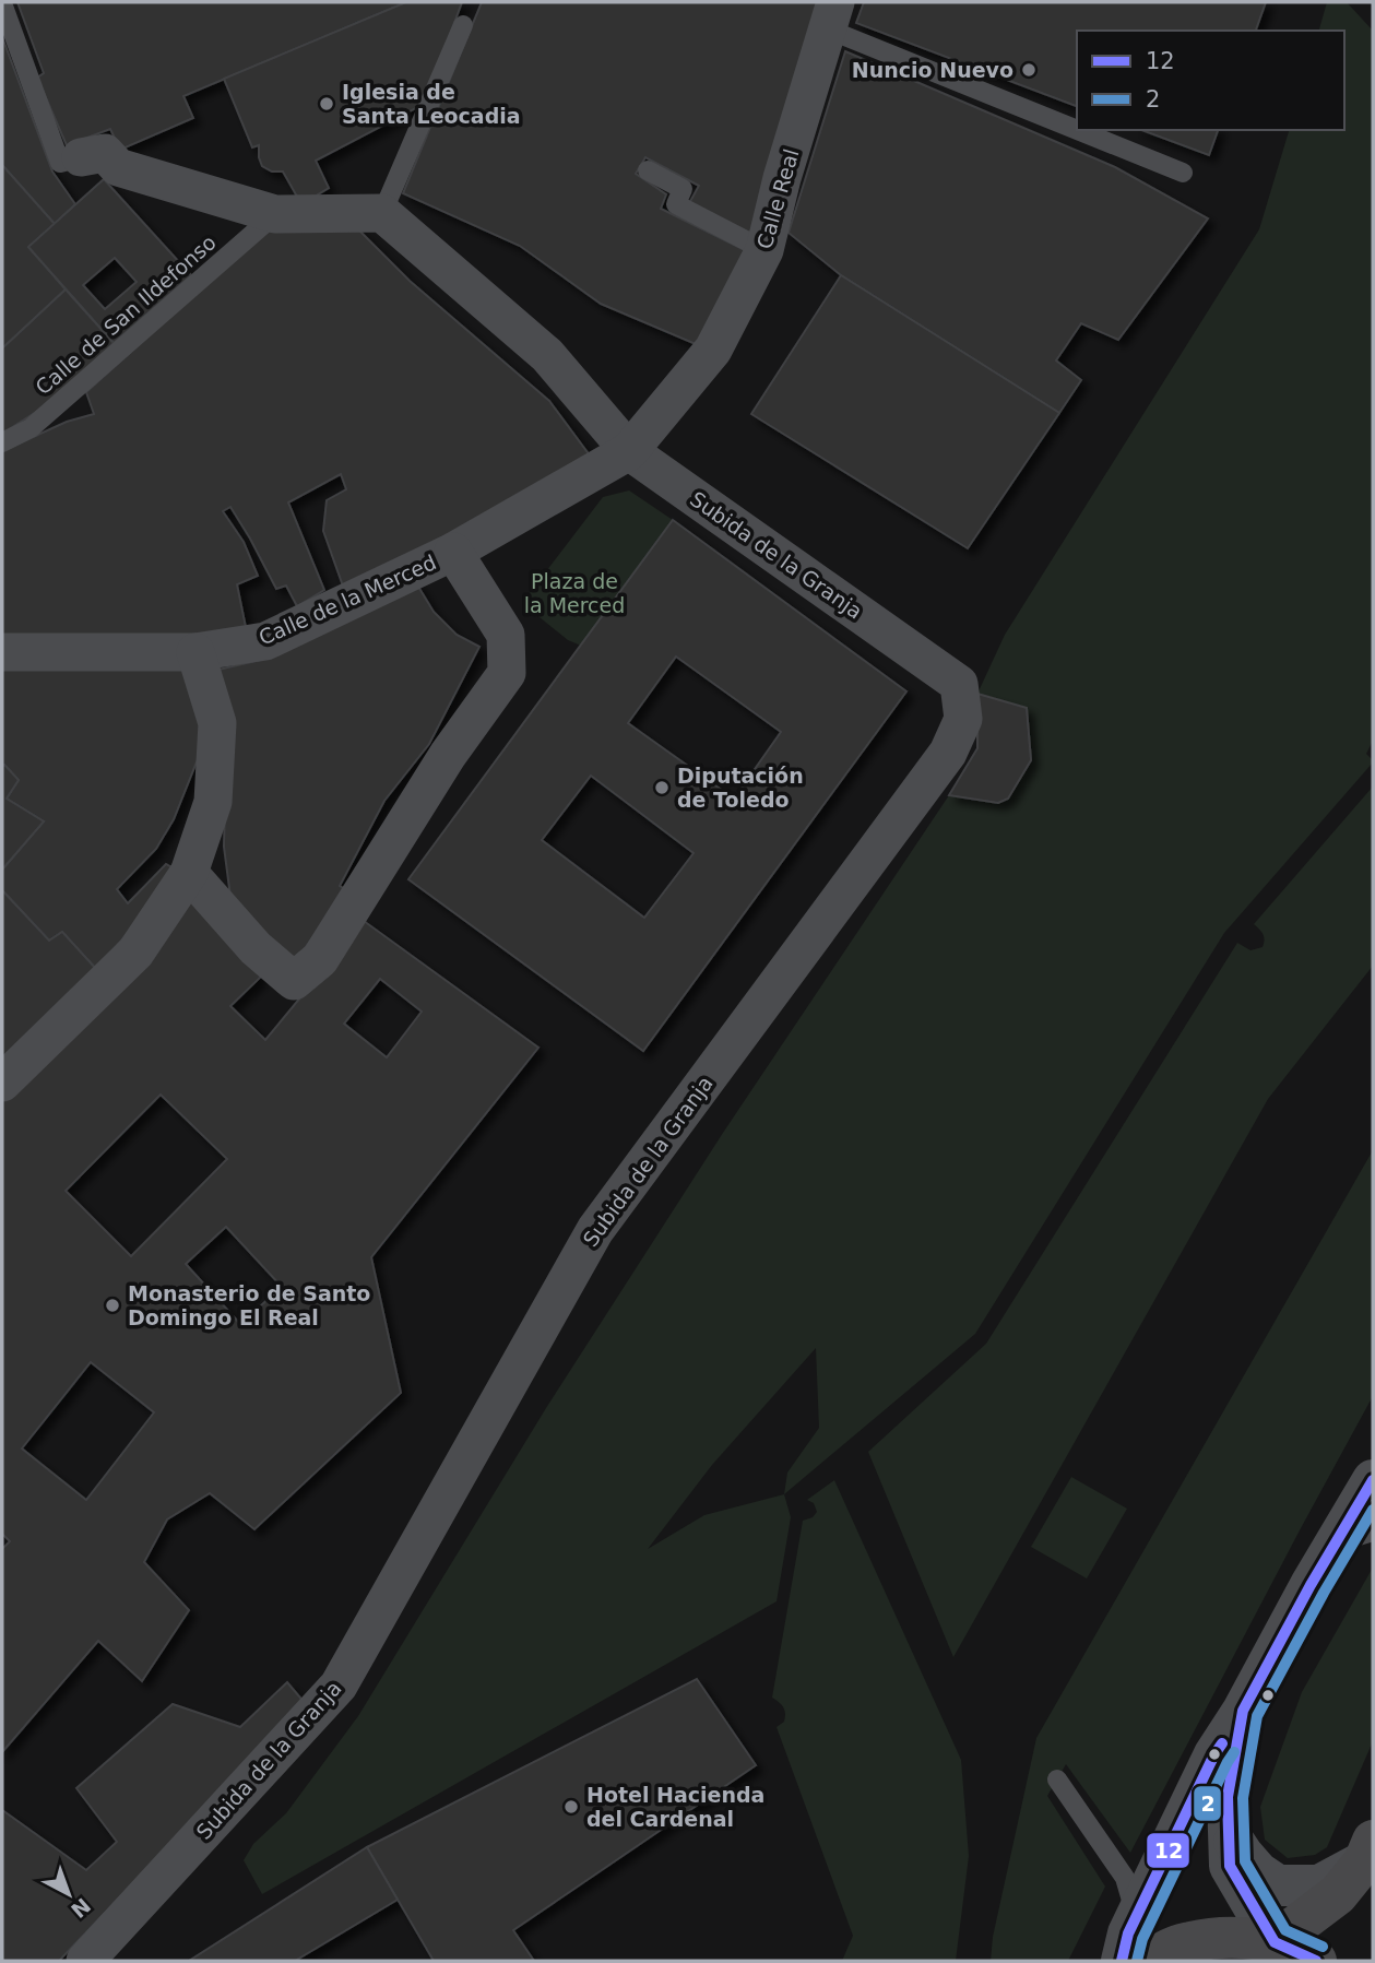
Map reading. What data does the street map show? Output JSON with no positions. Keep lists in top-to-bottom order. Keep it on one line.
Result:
{"streets":{"street":["Calle Real","Subida de la Granja","Calle de la Merced"],"lane":["Calle de San Ildefonso"]},"crossings":[["Calle Real","Subida de la Granja"]],"parks":["Plaza de la Merced"],"places":["Nuncio Nuevo","Iglesia de Santa Leocadia","Diputación de Toledo","Monasterio de Santo Domingo El Real","Hotel Hacienda del Cardenal"],"lines":["transit line 12","transit line 2"],"legend":["12","2"],"north":"bottom right"}
